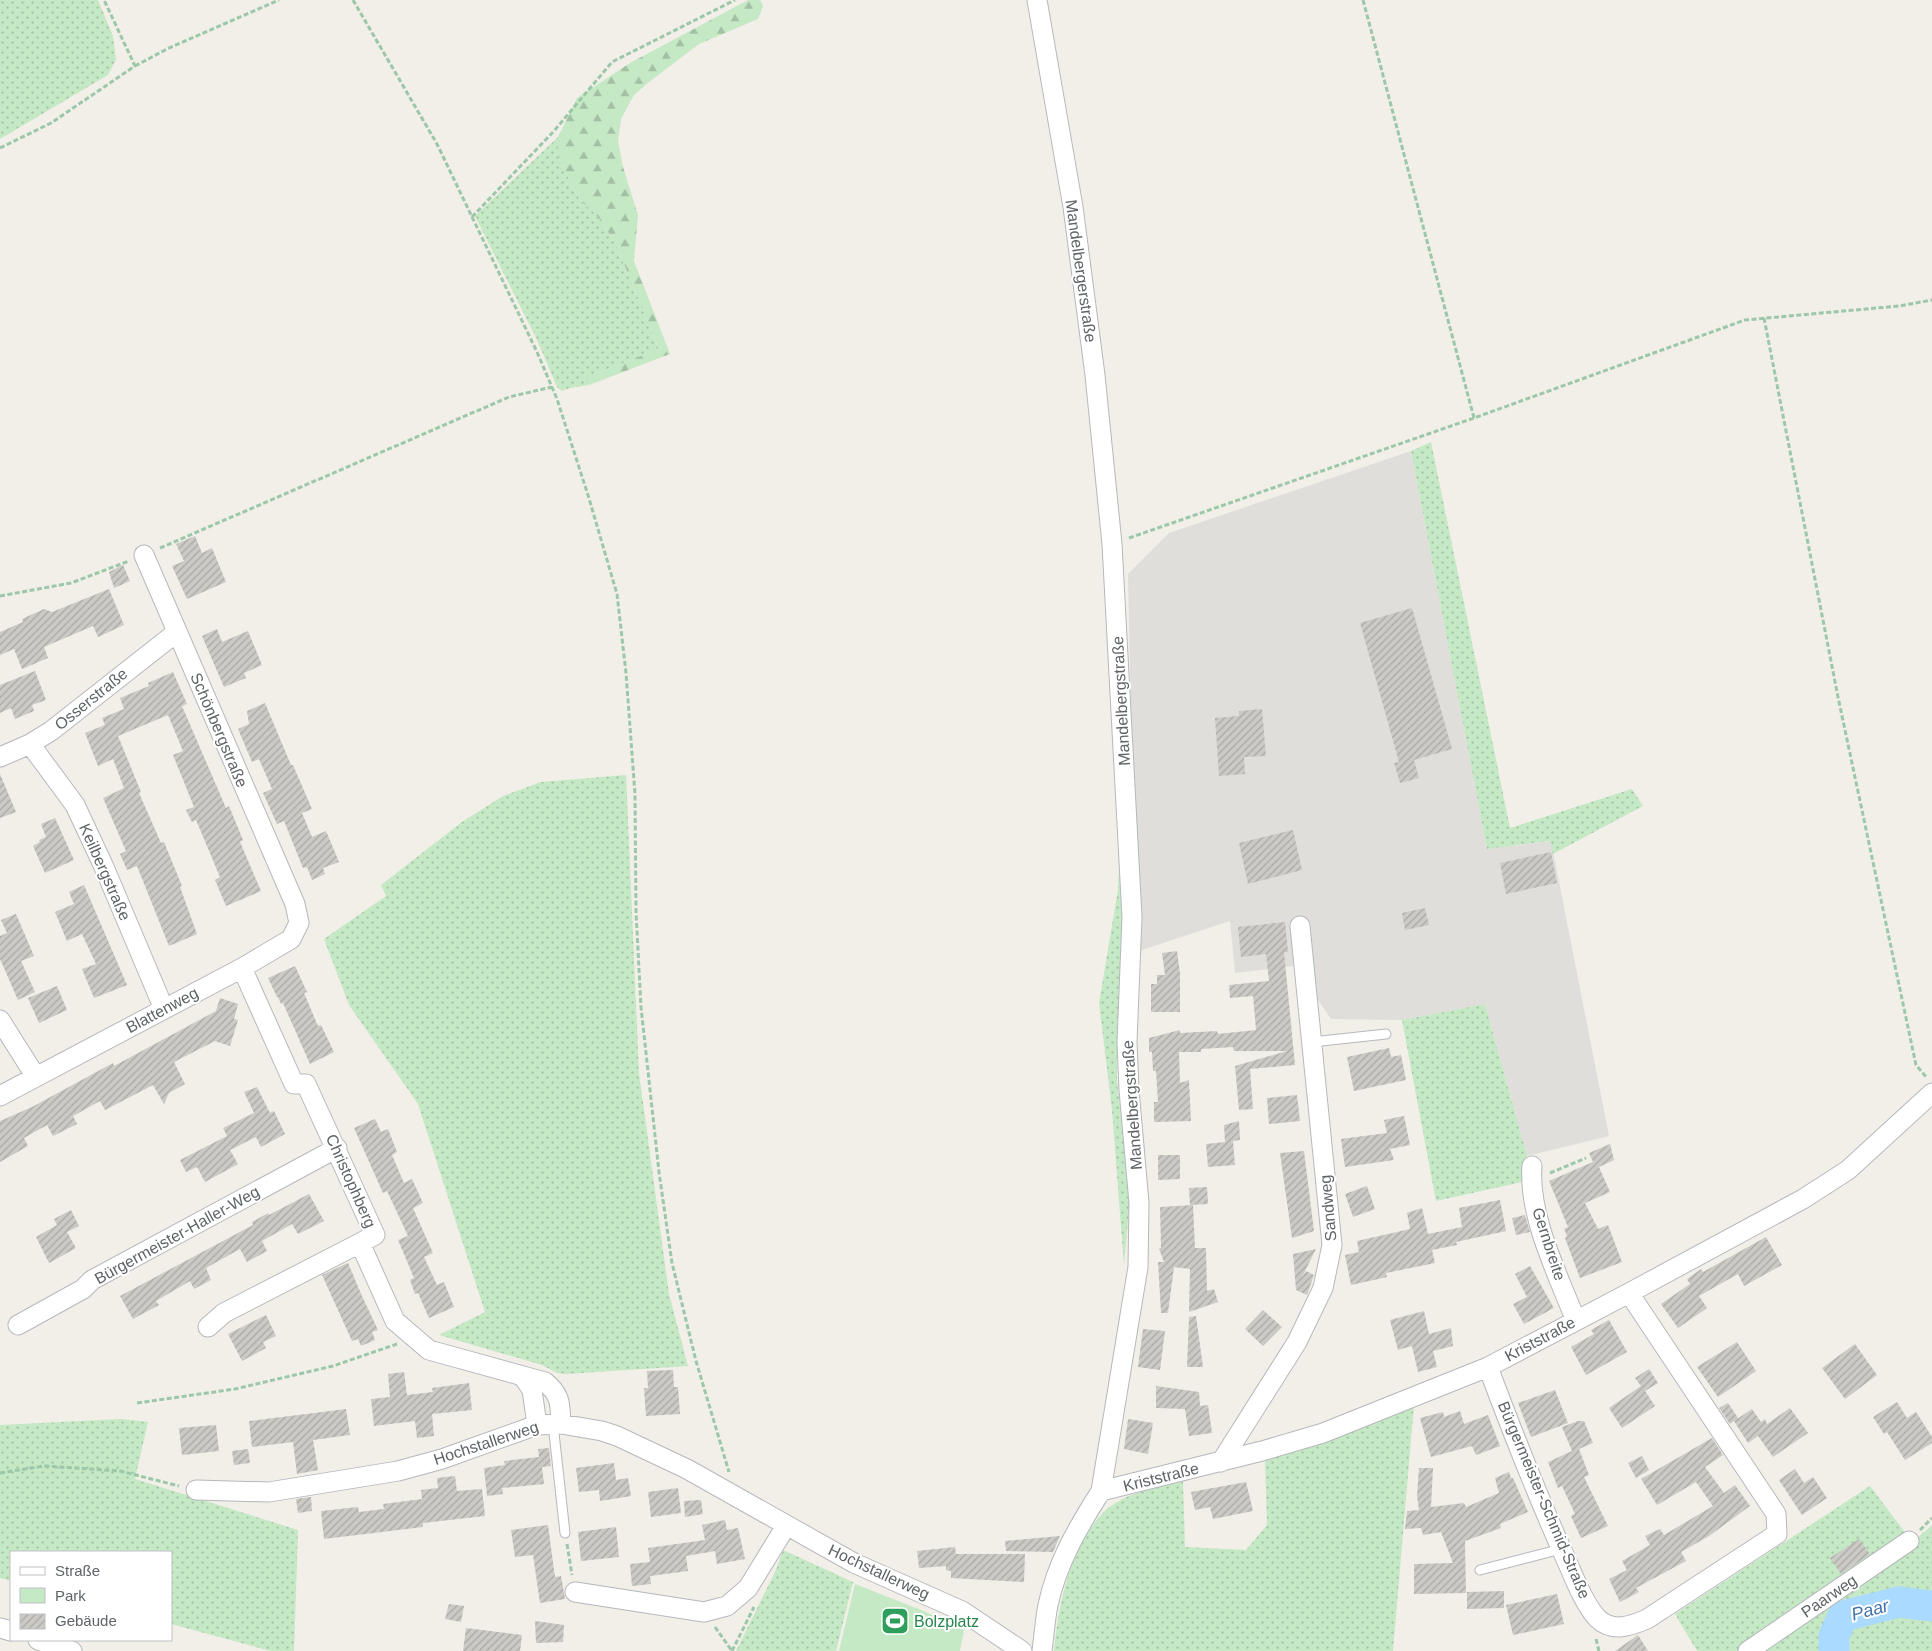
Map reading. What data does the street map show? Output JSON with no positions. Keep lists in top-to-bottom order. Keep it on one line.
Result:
{"streets":{"street":["Mandelbergerstraße","Osserstraße","Mandelbergstraße","Schönbergstraße","Keilbergstraße","Blattenweg","Christophberg","Sandweg","Bürgermeister-Haller-Weg","Gernbreite","Kriststraße","Hochstallerweg","Bürgermeister-Schmid-Straße","Paarweg"]},"crossings":[["Mandelbergerstraße","Mandelbergstraße"],["Osserstraße","Schönbergstraße"],["Osserstraße","Keilbergstraße"],["Mandelbergstraße","Kriststraße"],["Schönbergstraße","Blattenweg"],["Keilbergstraße","Blattenweg"],["Blattenweg","Christophberg"],["Christophberg","Bürgermeister-Haller-Weg"],["Christophberg","Hochstallerweg"],["Sandweg","Kriststraße"],["Gernbreite","Kriststraße"],["Kriststraße","Bürgermeister-Schmid-Straße"]],"water":["Paar"],"places":{"sports":["Bolzplatz"]},"legend":["Straße","Park","Gebäude"]}
